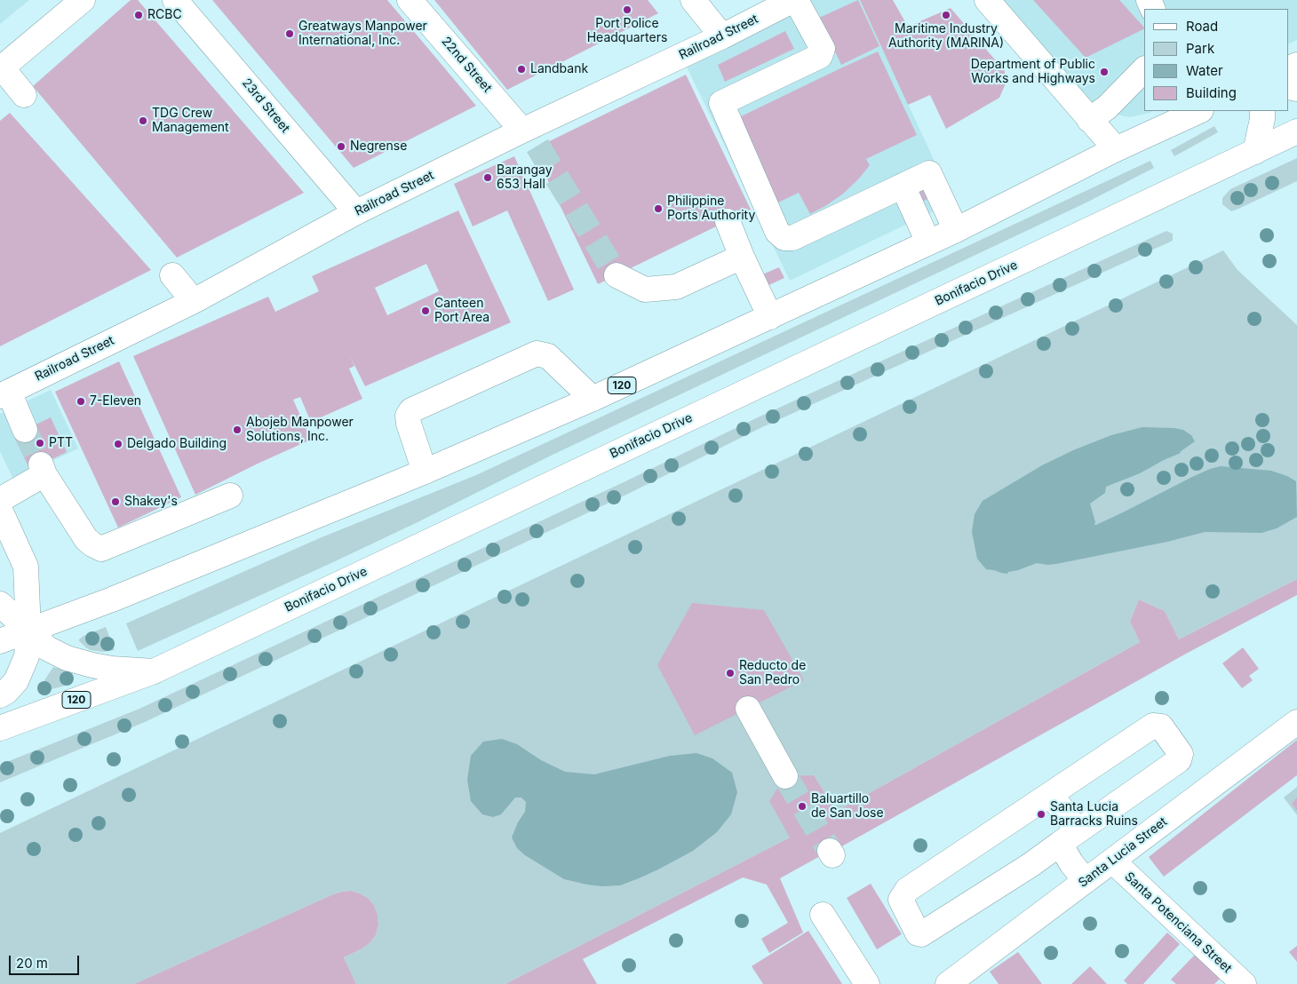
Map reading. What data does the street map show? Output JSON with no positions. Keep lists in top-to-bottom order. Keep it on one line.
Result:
{"streets":{"main road":["Railroad Street","22nd Street","23rd Street","Bonifacio Drive","120","Santa Lucia Street","Santa Potenciana Street"]},"crossings":[["Railroad Street","22nd Street"],["Railroad Street","23rd Street"],["Santa Lucia Street","Santa Potenciana Street"]],"places":["Port Police Headquarters","RCBC","Maritime Industry Authority (MARINA)","Greatways Manpower International, Inc.","Landbank","Department of Public Works and Highways","TDG Crew Management","Negrense","Barangay 653 Hall","Philippine Ports Authority","Canteen Port Area","7-Eleven","Abojeb Manpower Solutions, Inc.","PTT","Delgado Building","Shakey's","Reducto de San Pedro","Baluartillo de San Jose","Santa Lucia Barracks Ruins"],"legend":["Road","Park","Water","Building"],"scale_bar":"20 m"}
